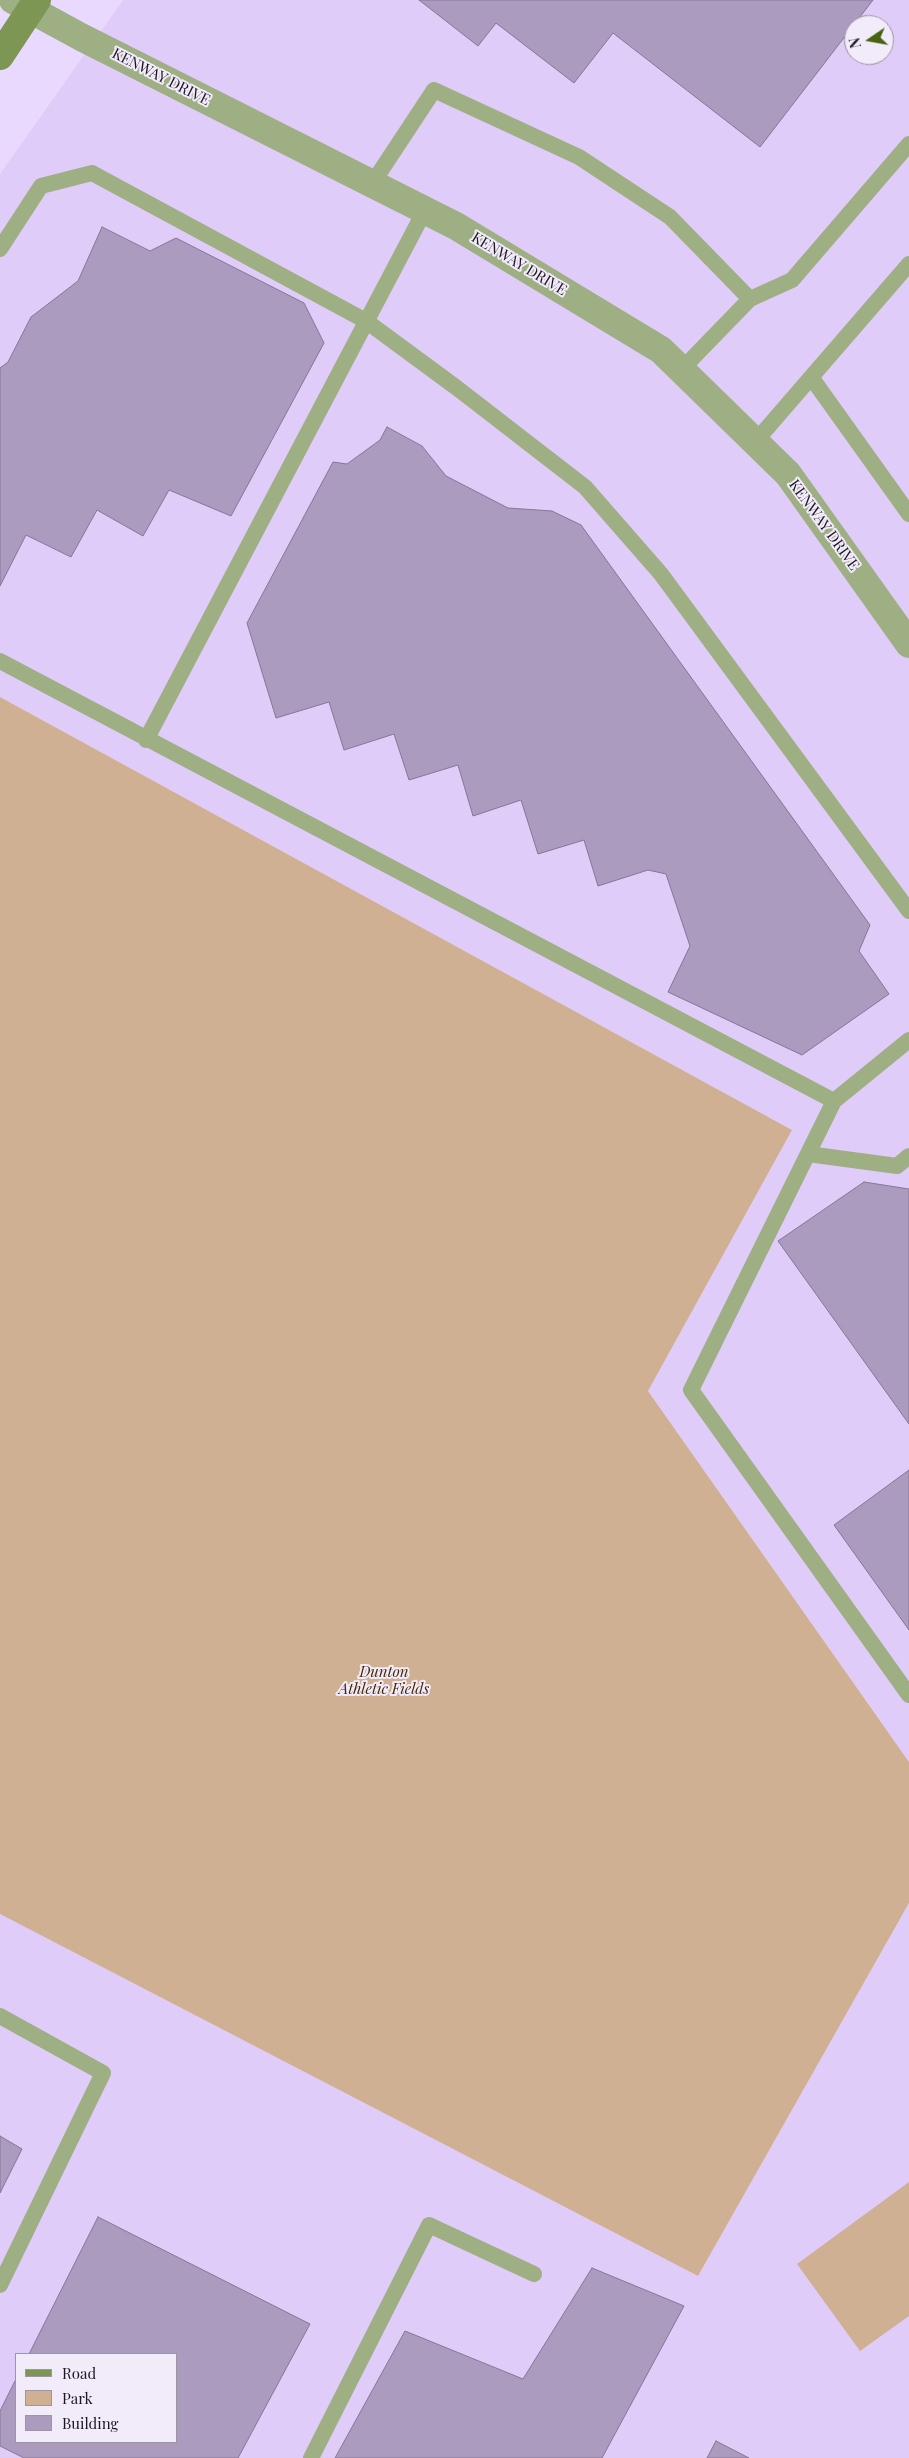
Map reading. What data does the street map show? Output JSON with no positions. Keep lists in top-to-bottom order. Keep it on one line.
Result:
{"streets":{"street":["KENWAY DRIVE"]},"parks":["Dunton Athletic Fields"],"legend":["Road","Park","Building"],"north":"left"}
